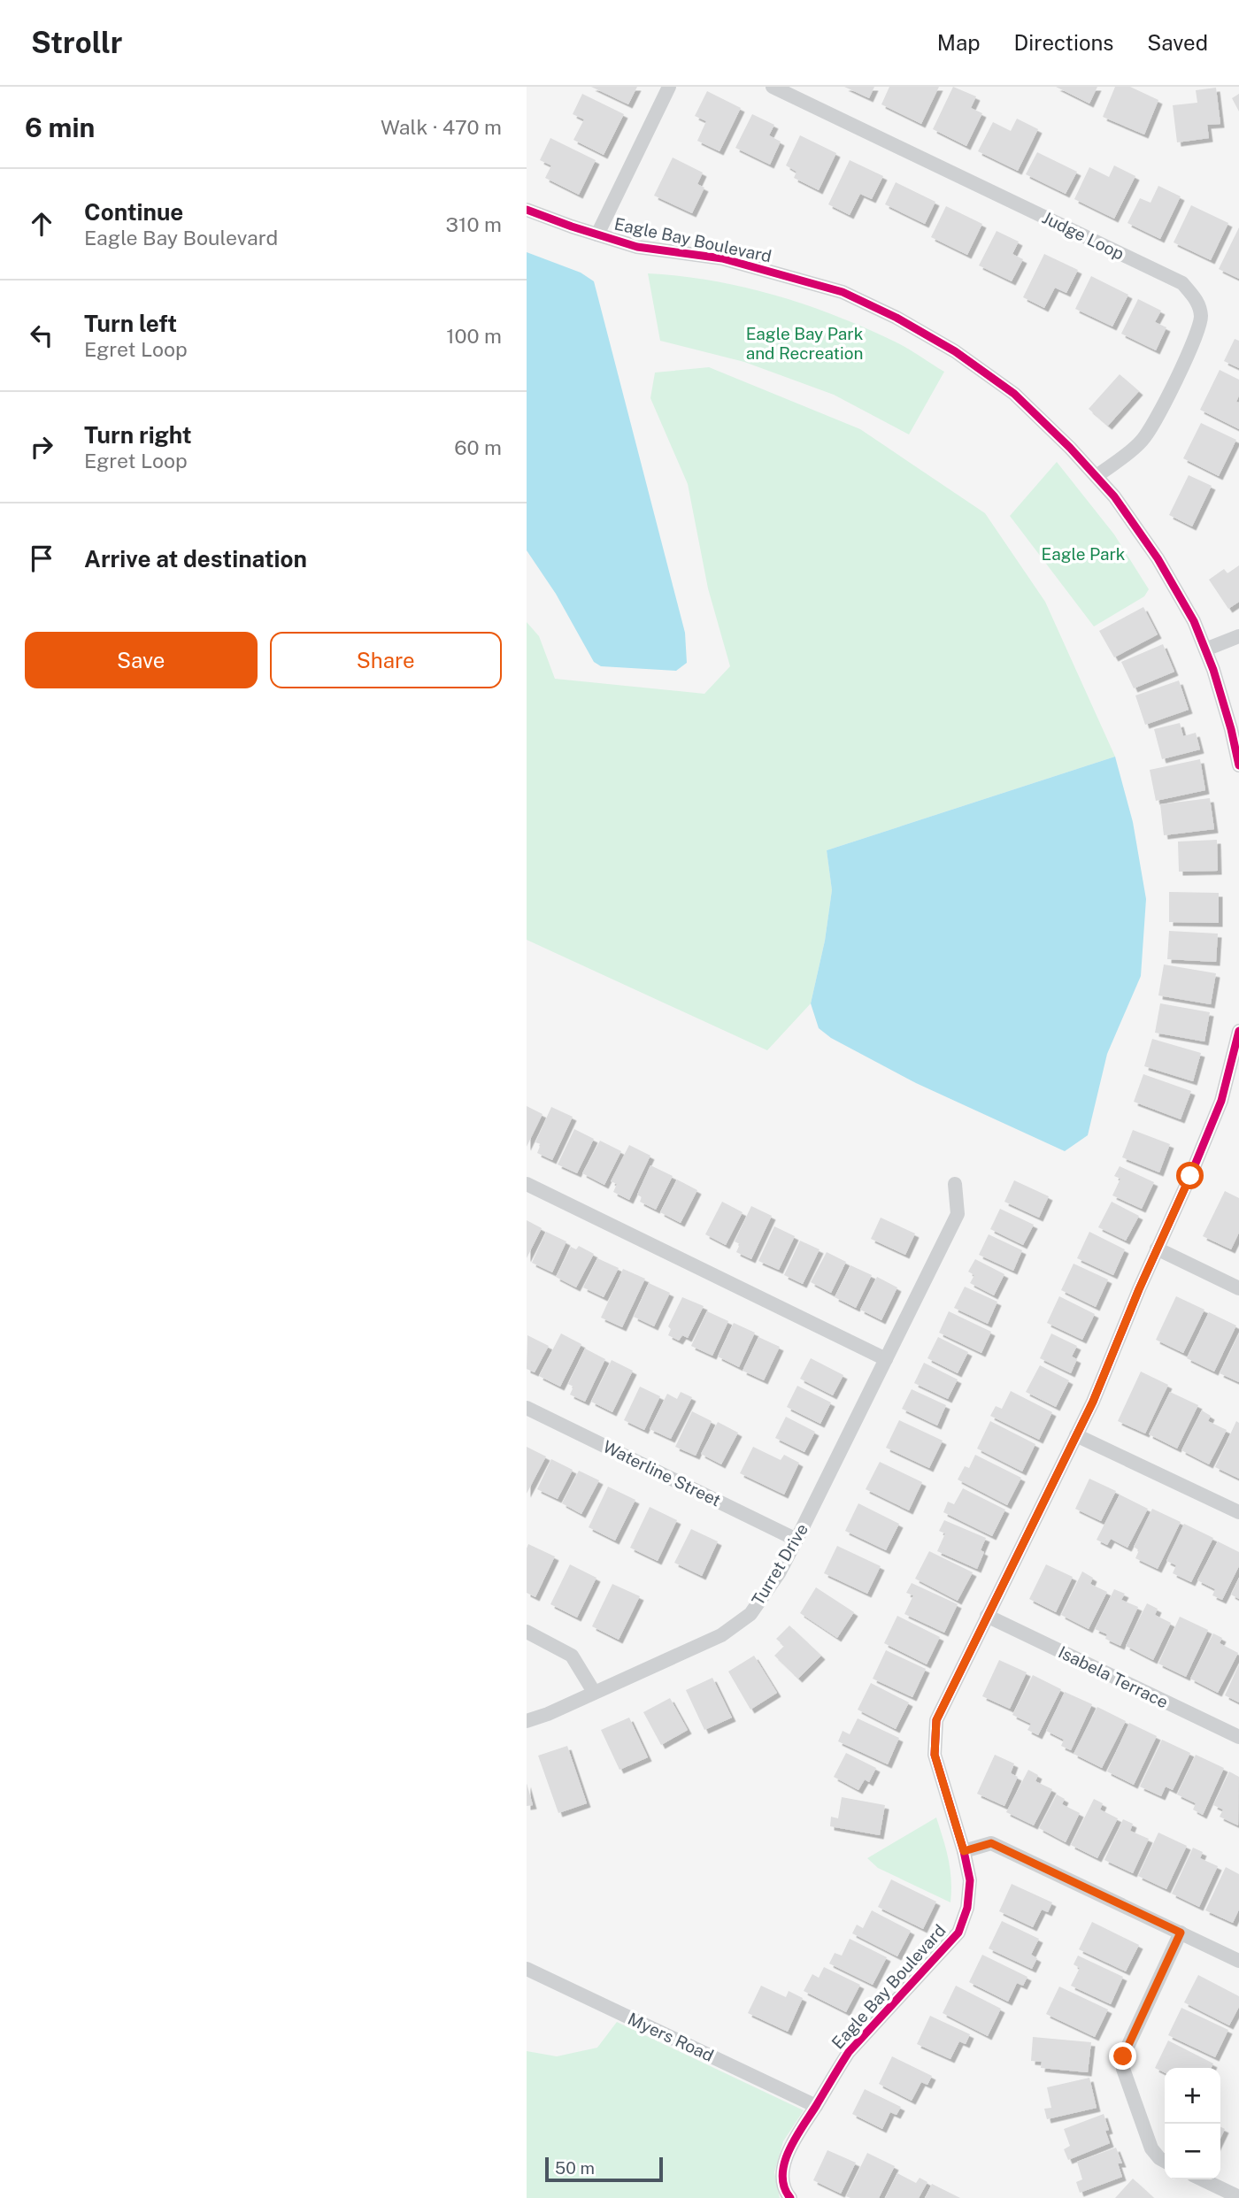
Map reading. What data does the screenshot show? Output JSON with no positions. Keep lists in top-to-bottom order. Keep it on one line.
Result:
{"streets":{"street":["Judge Loop","Eagle Bay Boulevard","Waterline Street","Turret Drive","Isabela Terrace","Myers Road"]},"crossings":[["Judge Loop","Eagle Bay Boulevard"],["Eagle Bay Boulevard","Isabela Terrace"],["Eagle Bay Boulevard","Myers Road"],["Waterline Street","Turret Drive"]],"parks":["Eagle Bay Park and Recreation","Eagle Park"],"scale_bar":"50 m","page":{"header":"Strollr","nav":["Map","Directions","Saved"],"heading":["6 min","Walk · 470 m"],"list":[["Continue","Eagle Bay Boulevard","310 m"],["Turn left","Egret Loop","100 m"],["Turn right","Egret Loop","60 m"],"Arrive at destination"],"buttons":["Save","Share"],"map_buttons":["+","−"],"scale":"50 m"}}
